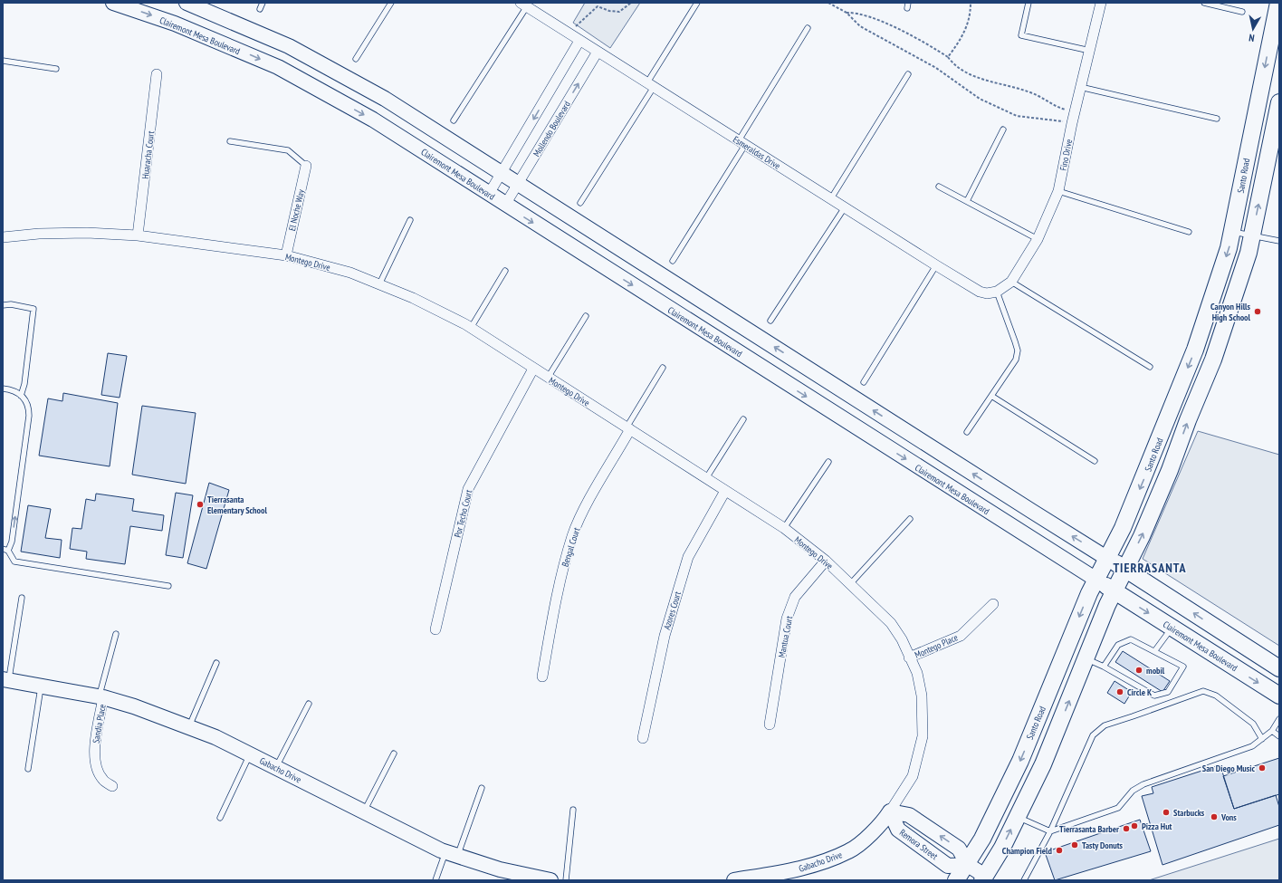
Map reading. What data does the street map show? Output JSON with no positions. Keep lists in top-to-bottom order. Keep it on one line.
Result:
{"streets":{"main road":["Clairemont Mesa Boulevard","Santo Road","Gabacho Drive","Remora Street"],"street":["Mollendo Boulevard","Esmeraldas Drive","Huaracha Court","Fino Drive","El Noche Way","Montego Drive","Por Techo Court","Bengal Court","Azores Court","Mantua Court","Montego Place","Sandia Place"]},"crossings":[["Clairemont Mesa Boulevard","Mollendo Boulevard"],["Clairemont Mesa Boulevard","Santo Road"],["Mollendo Boulevard","Esmeraldas Drive"],["Esmeraldas Drive","Fino Drive"],["Huaracha Court","Montego Drive"],["Santo Road","Remora Street"],["El Noche Way","Montego Drive"],["Montego Drive","Por Techo Court"],["Montego Drive","Bengal Court"],["Montego Drive","Azores Court"],["Montego Drive","Mantua Court"],["Montego Drive","Montego Place"],["Montego Drive","Gabacho Drive"],["Montego Drive","Remora Street"],["Sandia Place","Gabacho Drive"],["Gabacho Drive","Remora Street"]],"districts":["TIERRASANTA"],"places":["Canyon Hills High School","Tierrasanta Elementary School","mobil","Circle K","San Diego Music","Starbucks","Vons","Pizza Hut","Tierrasanta Barber","Tasty Donuts","Champion Field"],"north":"bottom"}
